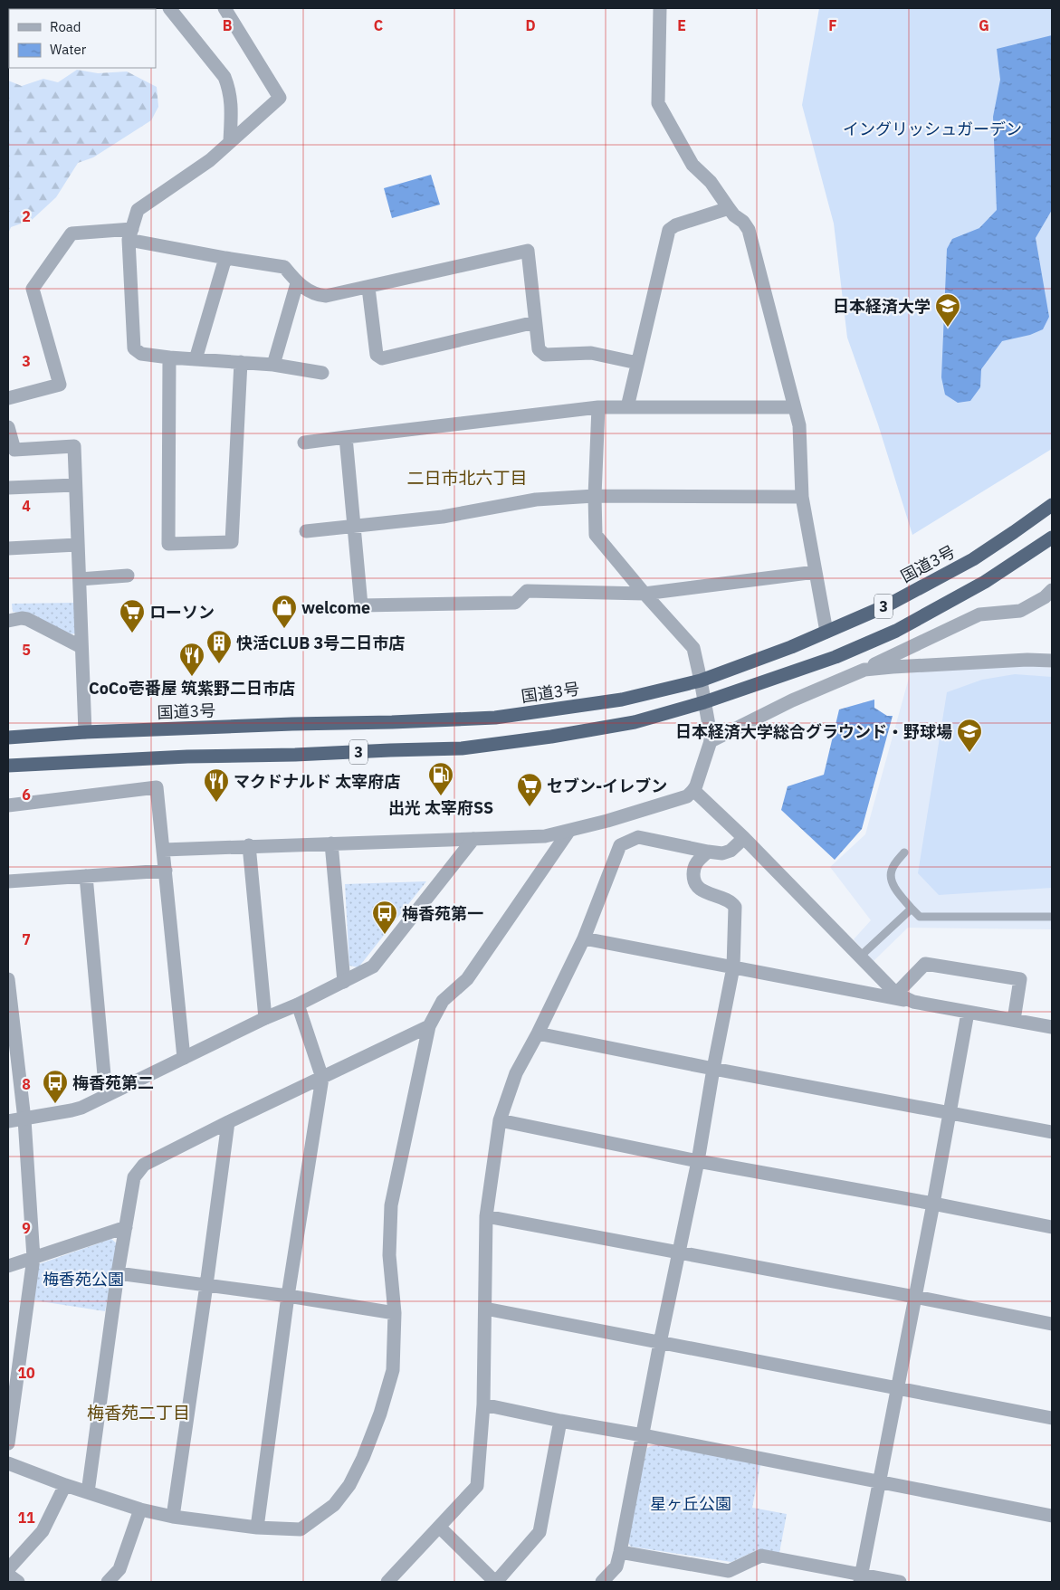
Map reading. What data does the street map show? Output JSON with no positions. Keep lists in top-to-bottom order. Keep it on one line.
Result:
{"streets":{"highway":["国道3号","3"]},"districts":["二日市北六丁目","梅香苑二丁目"],"parks":["イングリッシュガーデン","梅香苑公園","星ヶ丘公園"],"places":{"school or university":["日本経済大学","日本経済大学総合グラウンド・野球場"],"shop":["welcome"],"supermarket":["ローソン","セブン-イレブン"],"building":["快活CLUB 3号二日市店"],"restaurant":["CoCo壱番屋 筑紫野二日市店","マクドナルド 太宰府店"],"fuel station":["出光 太宰府SS"],"bus stop":["梅香苑第一","梅香苑第二"]},"legend":["Road","Water"],"grid":{"columns":["B","C","D","E","F","G"],"rows":["2","3","4","5","6","7","8","9","10","11"]}}
